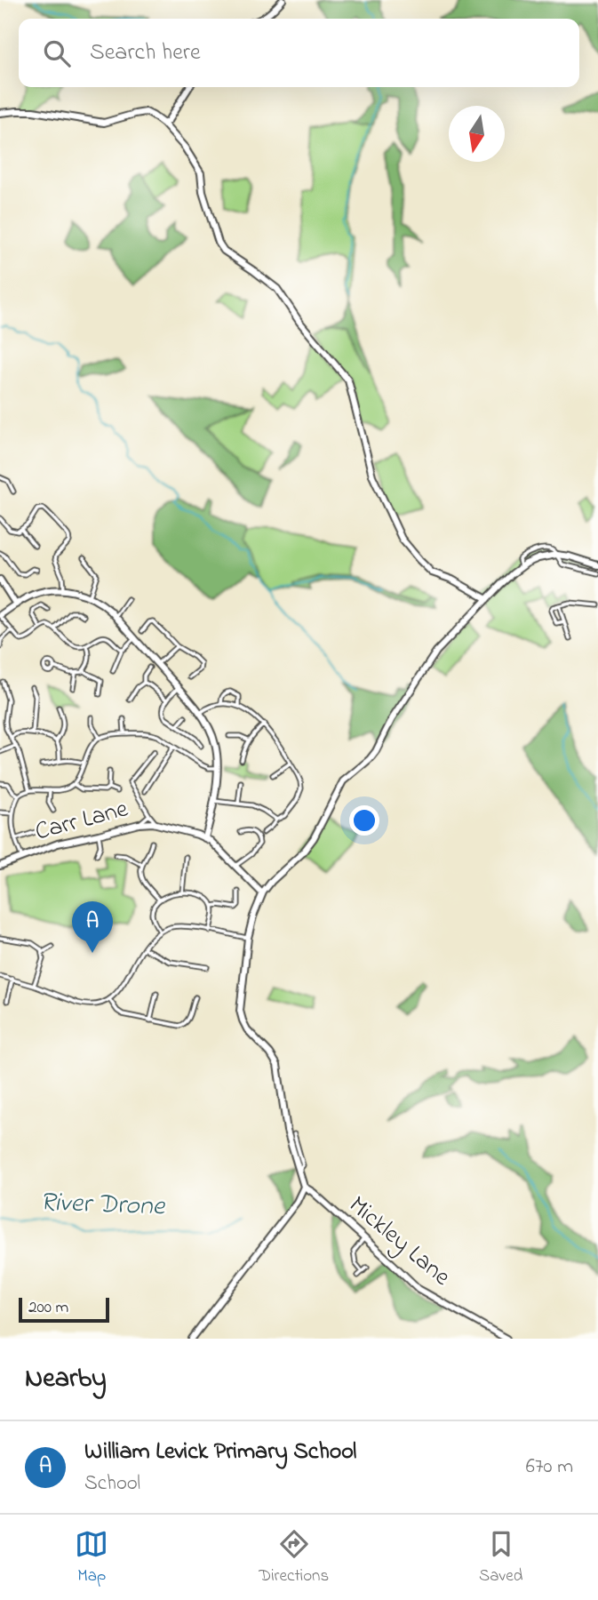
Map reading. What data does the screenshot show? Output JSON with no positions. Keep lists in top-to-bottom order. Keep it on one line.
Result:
{"streets":{"street":["Carr Lane","Mickley Lane"]},"water":["River Drone"],"scale_bar":"200 m","north":"bottom","page":{"search":"Search here","pins":"A","scale":"200 m","heading":"Nearby","list":[{"mark":"A","name":"William Levick Primary School","note":"School","value":"670 m"}],"nav":["Map","Directions","Saved"]}}
